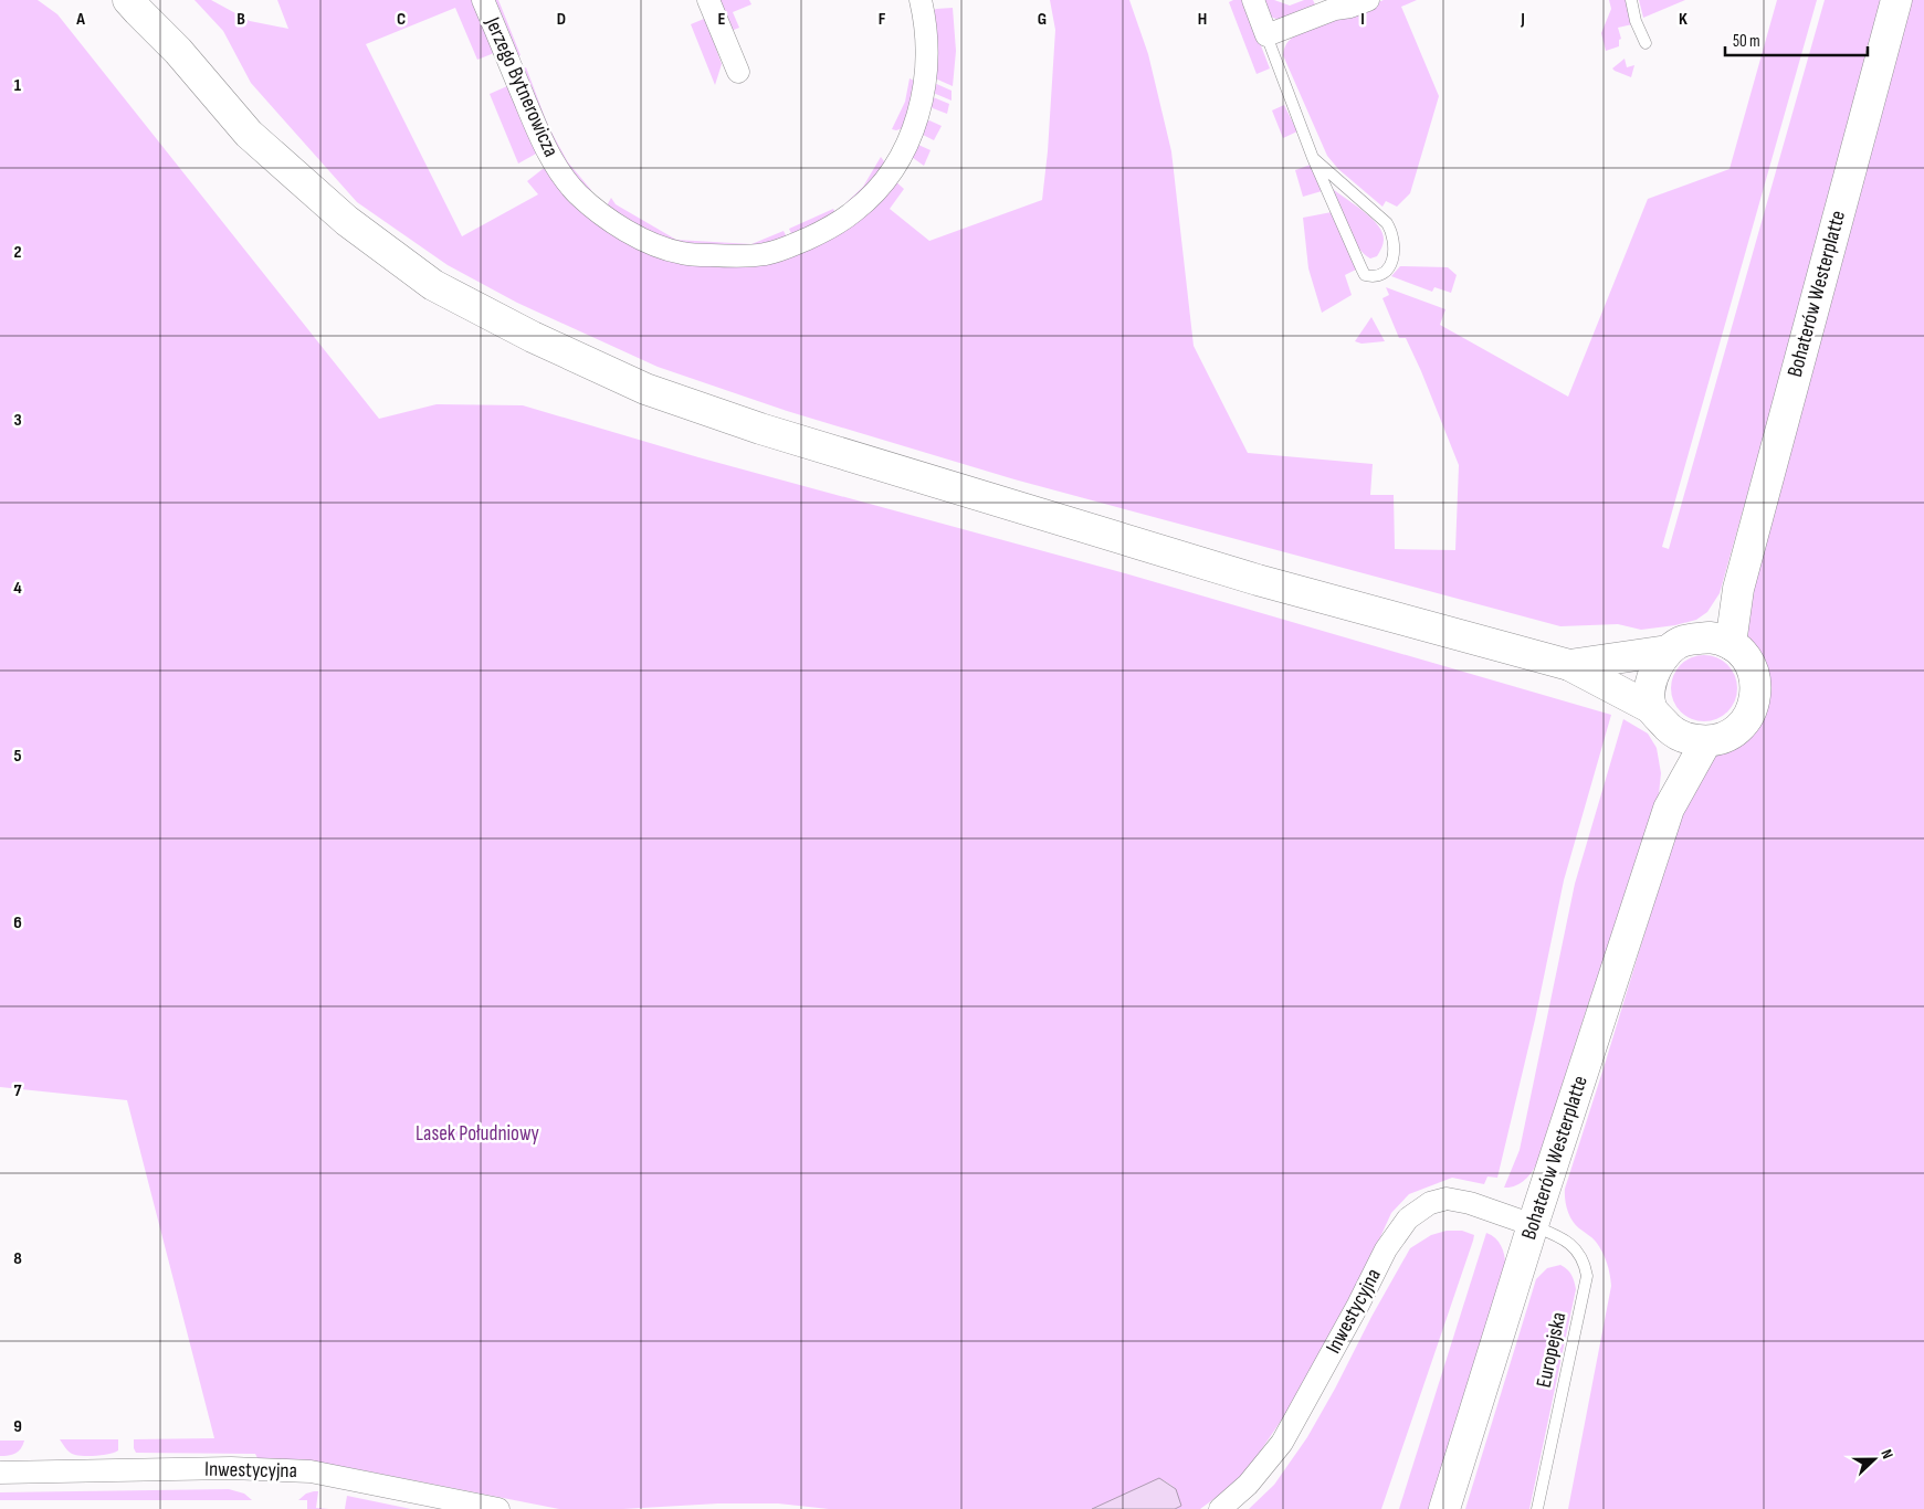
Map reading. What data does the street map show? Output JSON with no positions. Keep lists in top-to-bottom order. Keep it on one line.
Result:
{"streets":{"main road":["Bohaterów Westerplatte"],"street":["Jerzego Bytnerowicza","Inwestycyjna"],"lane":["Europejska"]},"crossings":[["Bohaterów Westerplatte","Inwestycyjna"],["Bohaterów Westerplatte","Europejska"],["Inwestycyjna","Europejska"]],"parks":["Lasek Południowy"],"scale_bar":"50 m","north":"right","grid":{"columns":["A","B","C","D","E","F","G","H","I","J","K"],"rows":["1","2","3","4","5","6","7","8","9"]}}
